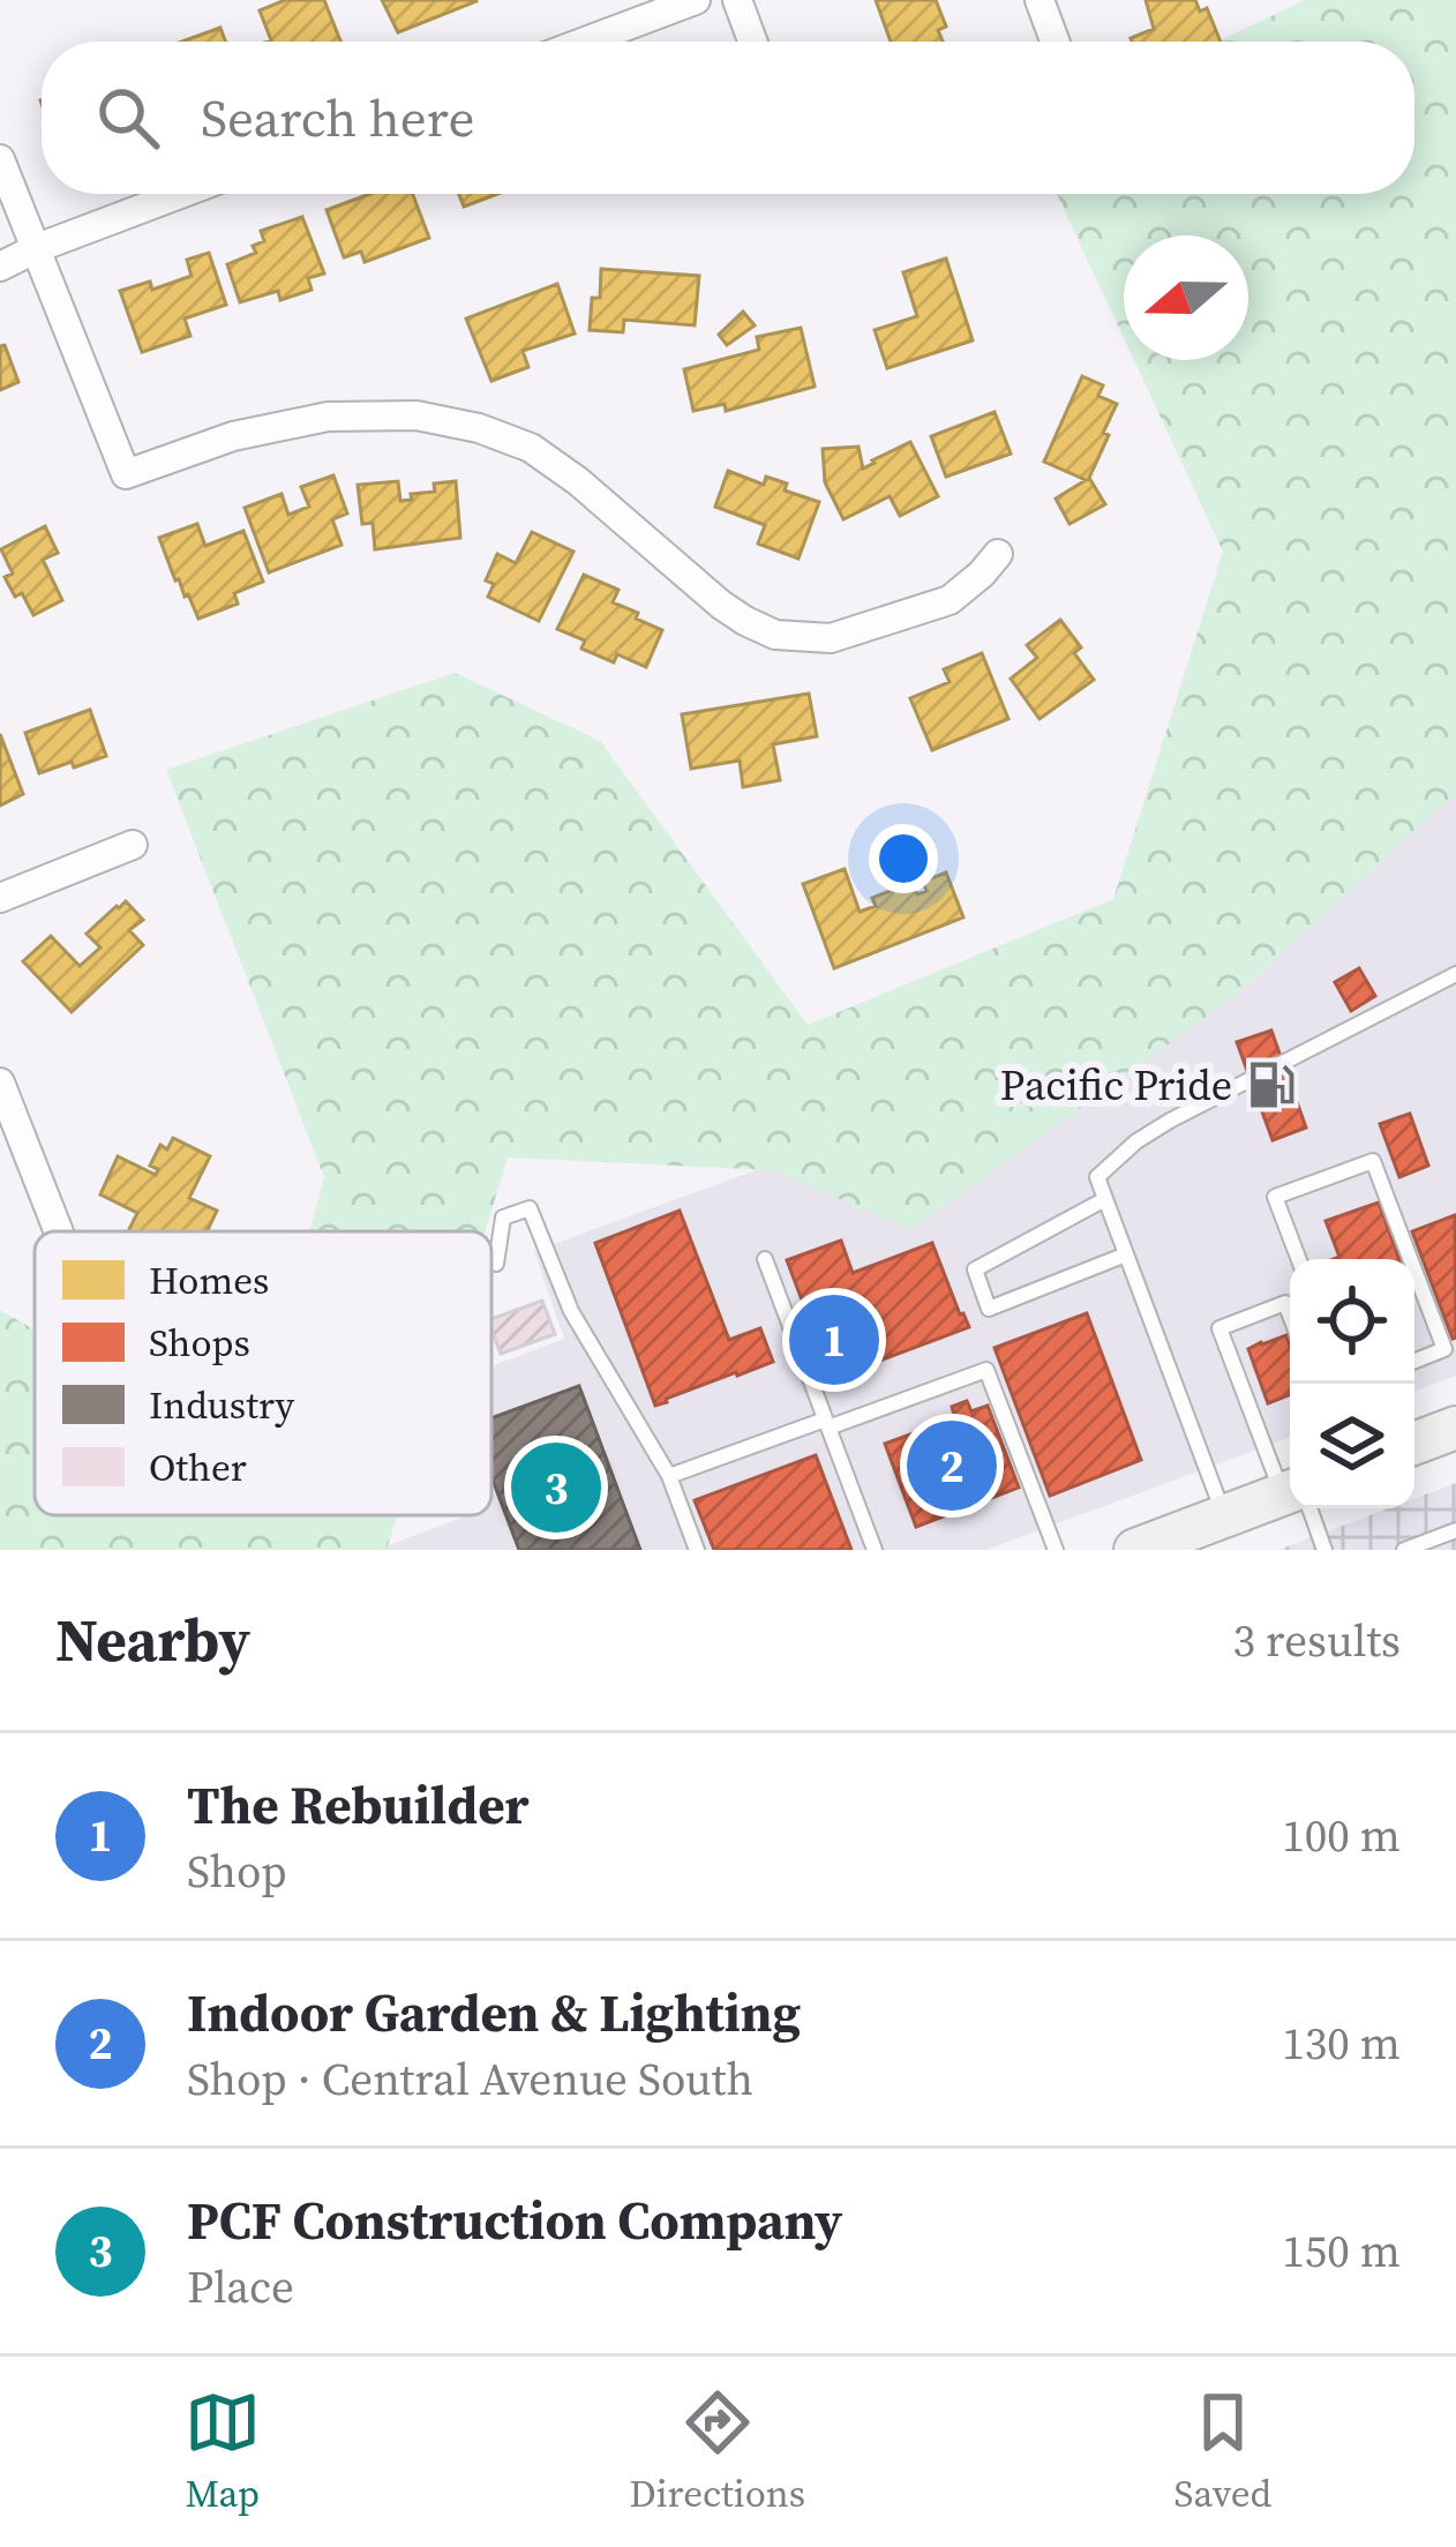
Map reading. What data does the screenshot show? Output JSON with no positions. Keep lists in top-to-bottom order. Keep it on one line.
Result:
{"places":{"fuel station":["Pacific Pride"]},"legend":["Homes","Shops","Industry","Other"],"north":"left","page":{"search":"Search here","pins":["1","2","3"],"heading":["Nearby","3 results"],"list":[{"mark":"1","name":"The Rebuilder","note":"Shop","value":"100 m"},{"mark":"2","name":"Indoor Garden & Lighting","note":"Shop · Central Avenue South","value":"130 m"},{"mark":"3","name":"PCF Construction Company","note":"Place","value":"150 m"}],"nav":["Map","Directions","Saved"]}}
